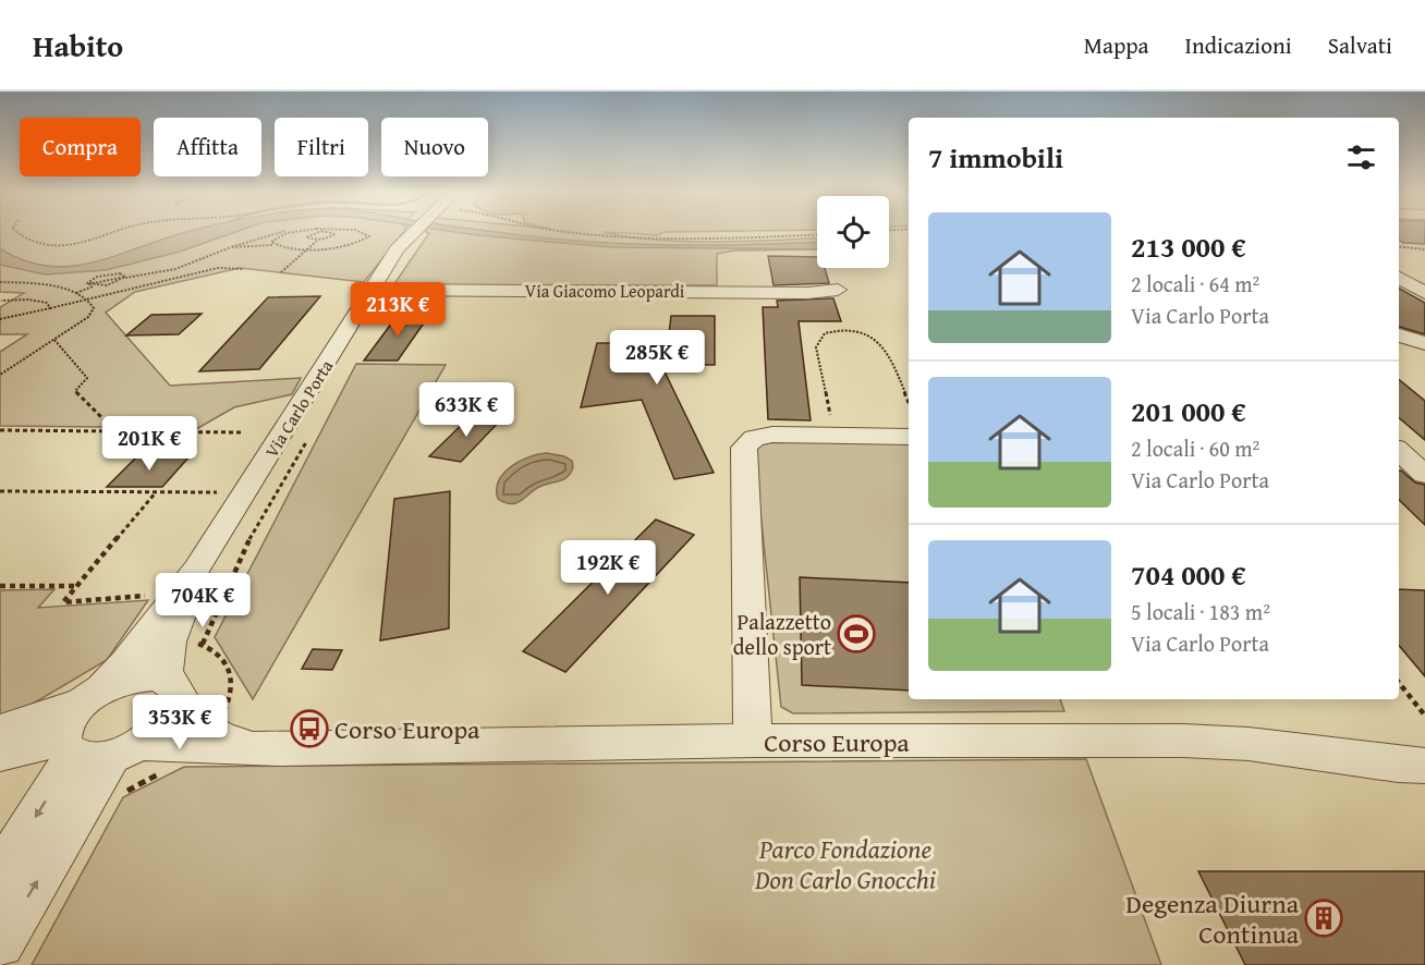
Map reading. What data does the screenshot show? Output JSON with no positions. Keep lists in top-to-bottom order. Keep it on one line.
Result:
{"streets":{"street":["Via Giacomo Leopardi","Via Carlo Porta","Corso Europa"]},"crossings":[["Via Giacomo Leopardi","Via Carlo Porta"],["Via Carlo Porta","Corso Europa"]],"parks":["Parco Fondazione Don Carlo Gnocchi"],"places":{"sports":["Palazzetto dello sport"],"bus stop":["Corso Europa"],"building":["Degenza Diurna Continua"]},"page":{"header":"Habito","nav":["Mappa","Indicazioni","Salvati"],"chip":["Compra","Affitta","Filtri","Nuovo"],"heading":"7 immobili","list":[{"name":"213 000 €","note":"2 locali · 64 m² · Via Carlo Porta"},{"name":"201 000 €","note":"2 locali · 60 m² · Via Carlo Porta"},{"name":"704 000 €","note":"5 locali · 183 m² · Via Carlo Porta"}],"price":["213K €","285K €","633K €","201K €","192K €","704K €","353K €"]}}
